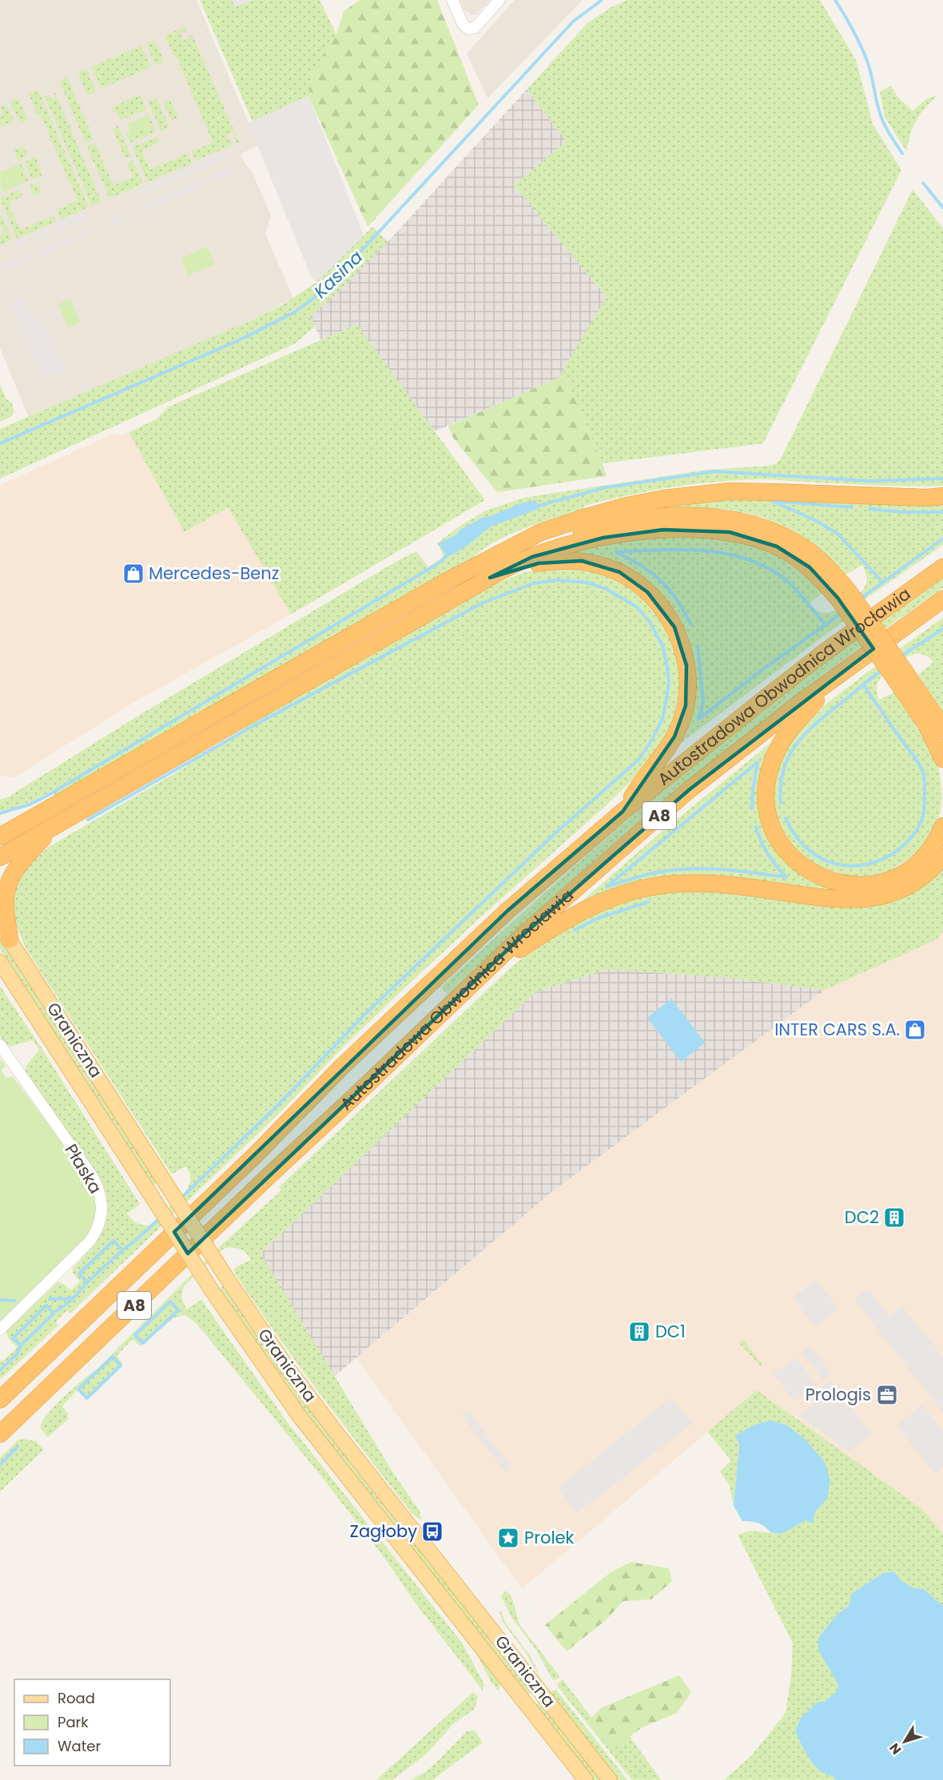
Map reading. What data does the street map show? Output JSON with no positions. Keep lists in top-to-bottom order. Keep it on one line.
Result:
{"streets":{"highway":["Autostradowa Obwodnica Wrocławia","A8"],"main road":["Graniczna"],"street":["Płaska"]},"water":["Kasina"],"places":{"shop":["Mercedes-Benz","INTER CARS S.A."],"building":["DC2","DC1"],"office":["Prologis"],"bus stop":["Zagłoby"],"place":["Prolek"]},"legend":["Road","Park","Water"],"north":"bottom left"}
